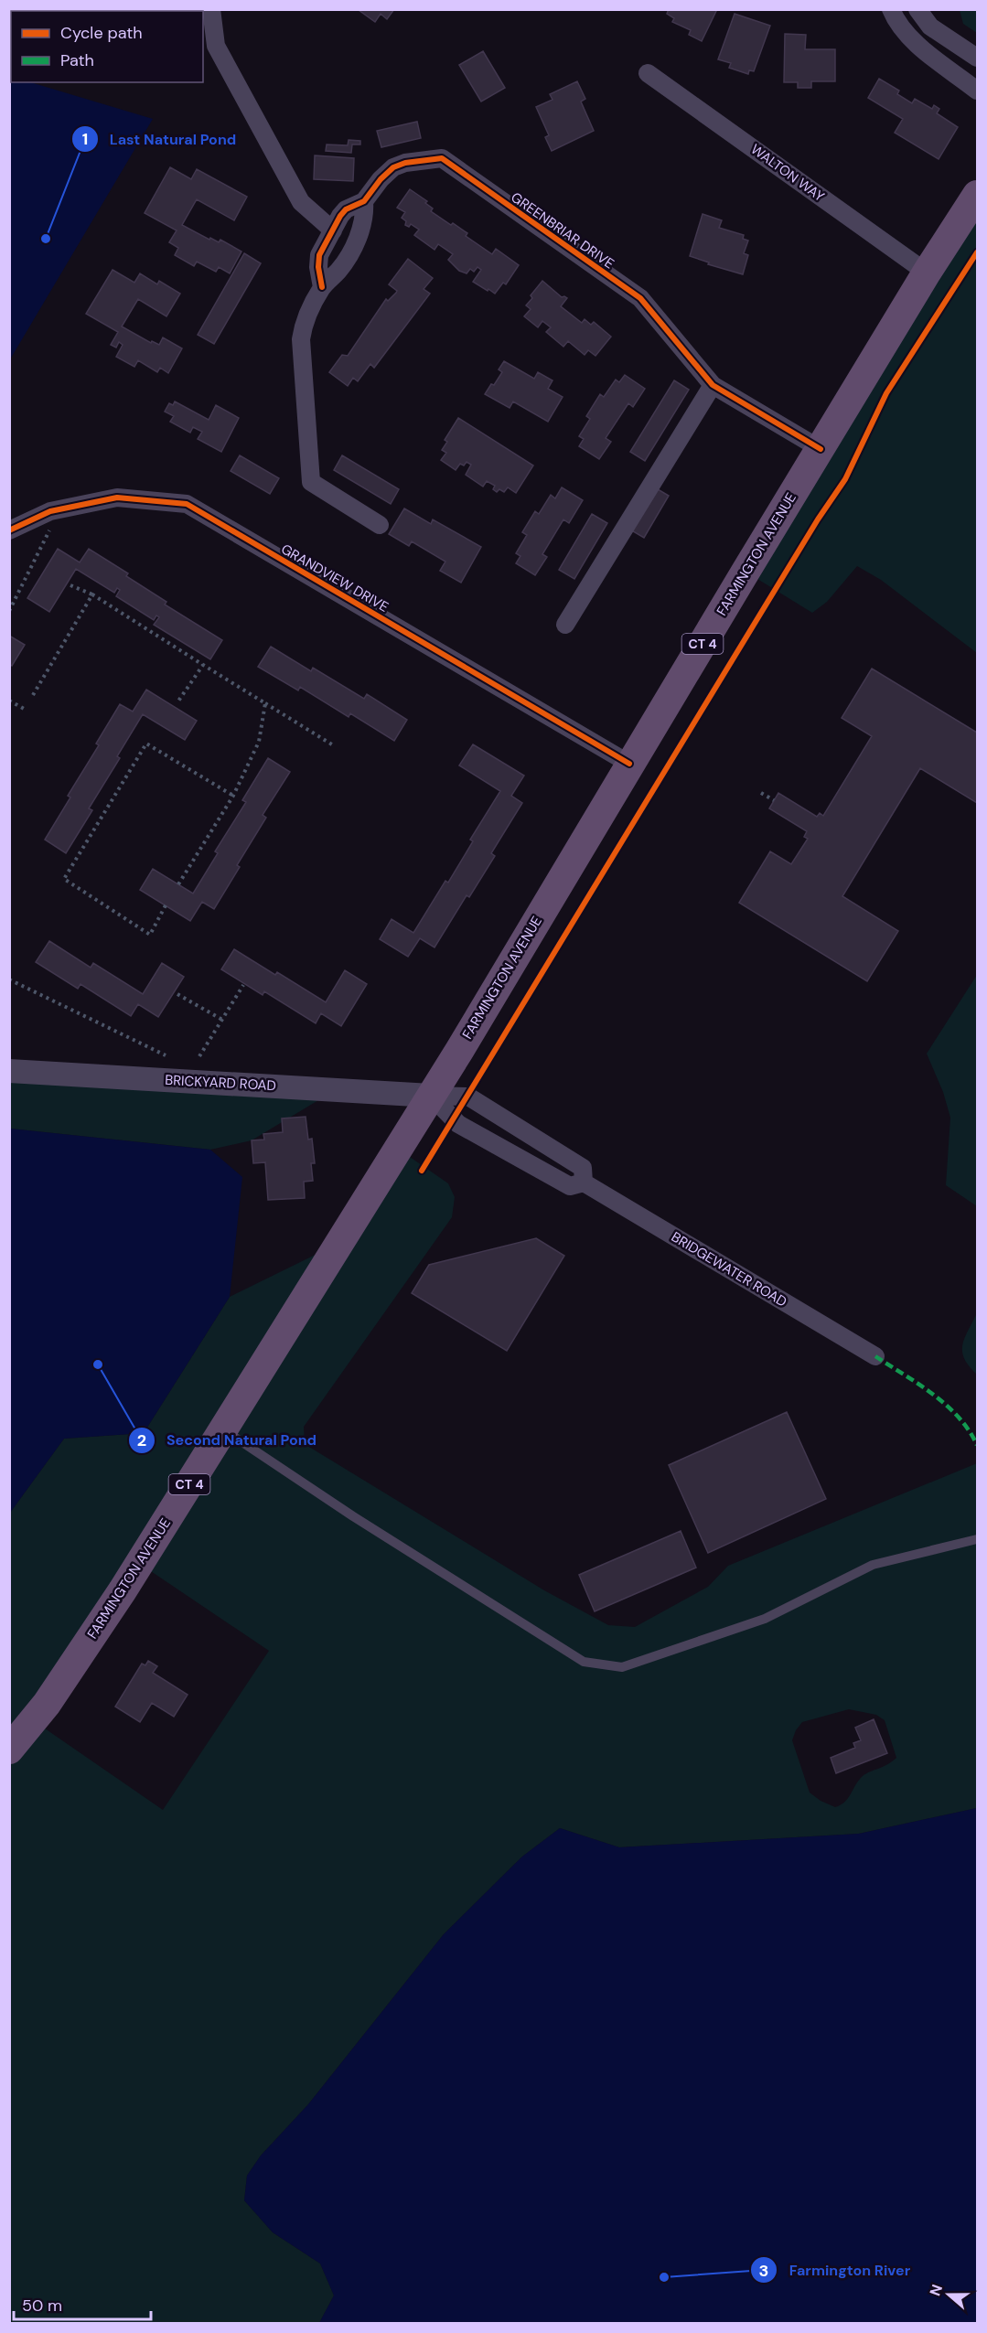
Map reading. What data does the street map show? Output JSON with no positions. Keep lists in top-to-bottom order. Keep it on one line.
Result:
{"streets":{"main road":["FARMINGTON AVENUE","CT 4"],"street":["WALTON WAY","GREENBRIAR DRIVE","GRANDVIEW DRIVE","BRICKYARD ROAD","BRIDGEWATER ROAD"]},"crossings":[["WALTON WAY","FARMINGTON AVENUE"],["GREENBRIAR DRIVE","FARMINGTON AVENUE"],["FARMINGTON AVENUE","GRANDVIEW DRIVE"],["FARMINGTON AVENUE","BRICKYARD ROAD"],["FARMINGTON AVENUE","BRIDGEWATER ROAD"],["BRICKYARD ROAD","BRIDGEWATER ROAD"]],"places":["Last Natural Pond","Second Natural Pond","Farmington River"],"legend":["Cycle path","Path"],"scale_bar":"50 m","north":"left"}
